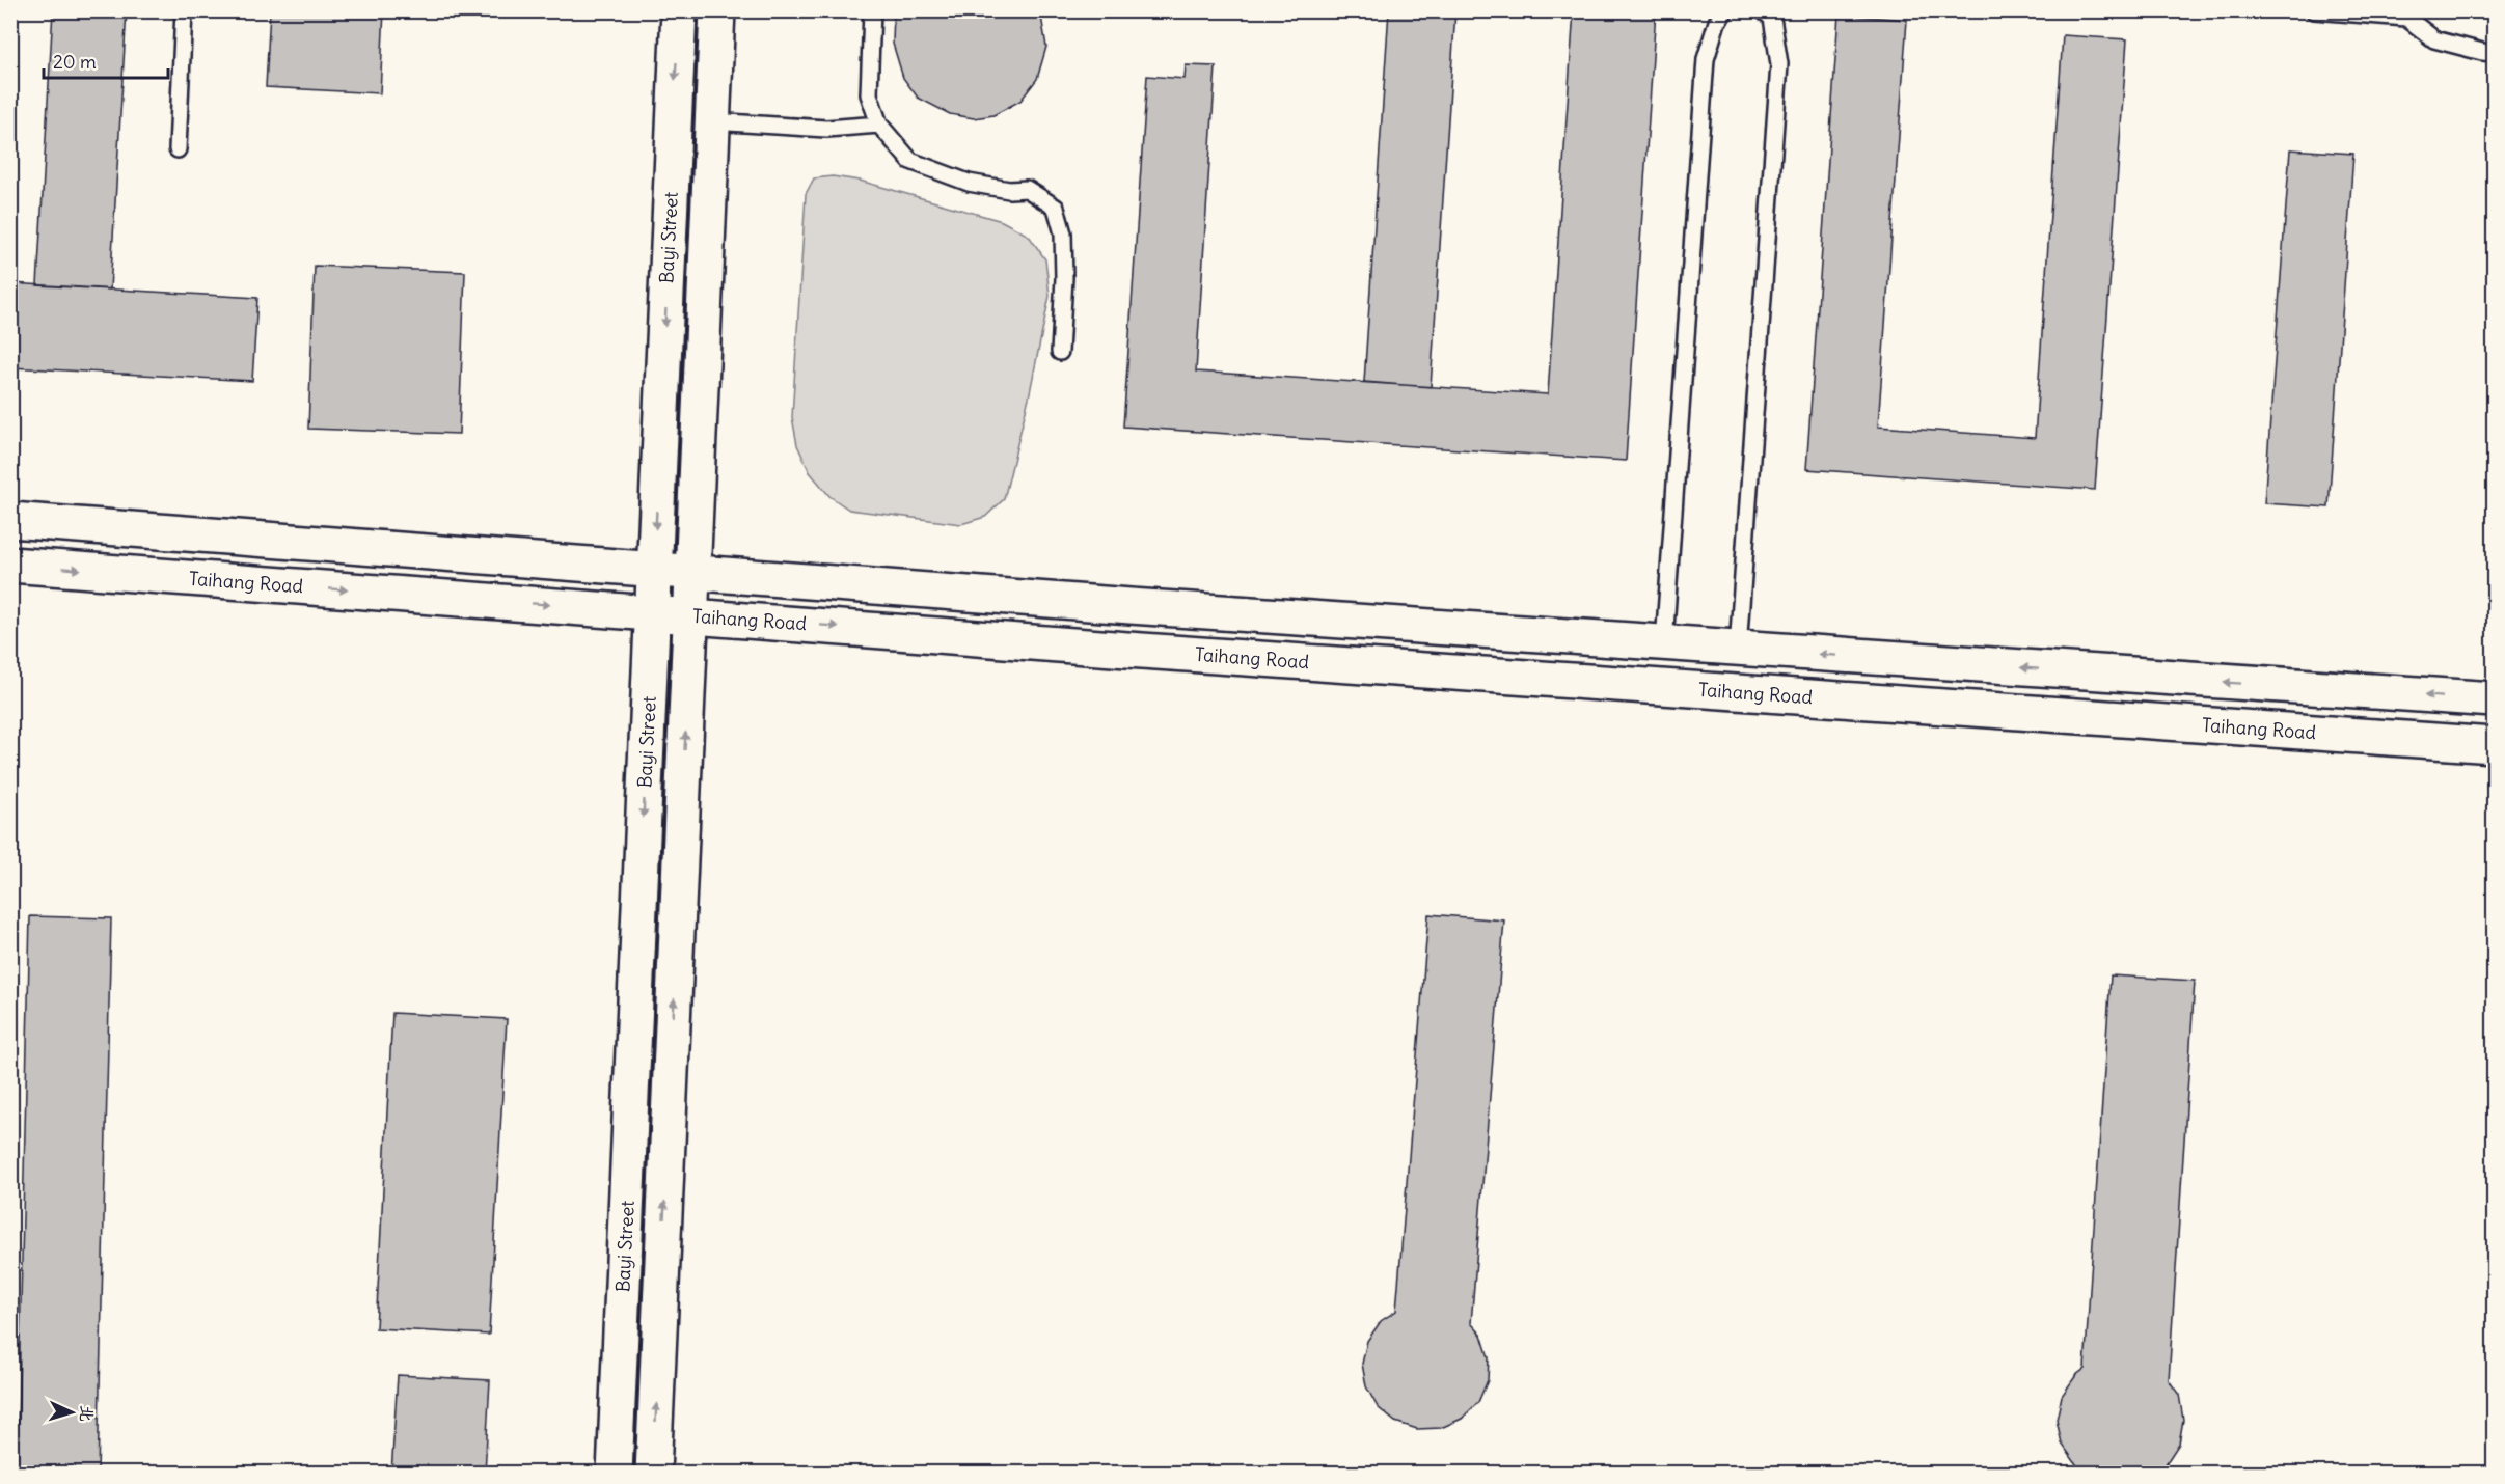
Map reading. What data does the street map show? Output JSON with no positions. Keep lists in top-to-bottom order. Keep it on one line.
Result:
{"streets":{"street":["Bayi Street","Taihang Road"]},"crossings":[["Bayi Street","Taihang Road"]],"scale_bar":"20 m","north":"right"}
